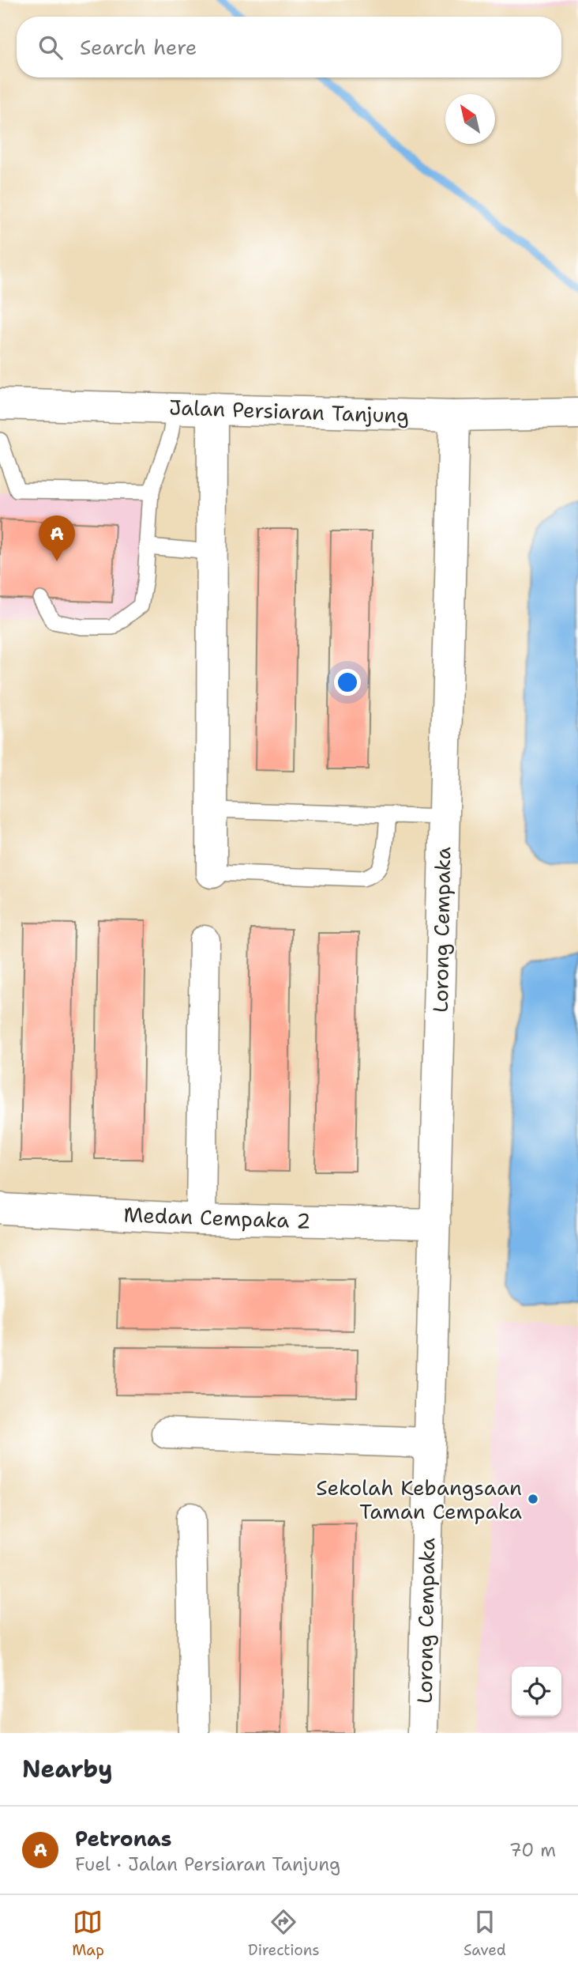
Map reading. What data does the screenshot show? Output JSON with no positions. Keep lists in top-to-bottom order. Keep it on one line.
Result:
{"streets":{"street":["Jalan Persiaran Tanjung","Lorong Cempaka","Medan Cempaka 2"]},"crossings":[["Jalan Persiaran Tanjung","Lorong Cempaka"],["Lorong Cempaka","Medan Cempaka 2"]],"places":["Sekolah Kebangsaan Taman Cempaka"],"north":"top left","page":{"search":"Search here","pins":"A","heading":"Nearby","list":[{"mark":"A","name":"Petronas","note":"Fuel · Jalan Persiaran Tanjung","value":"70 m"}],"nav":["Map","Directions","Saved"]}}
